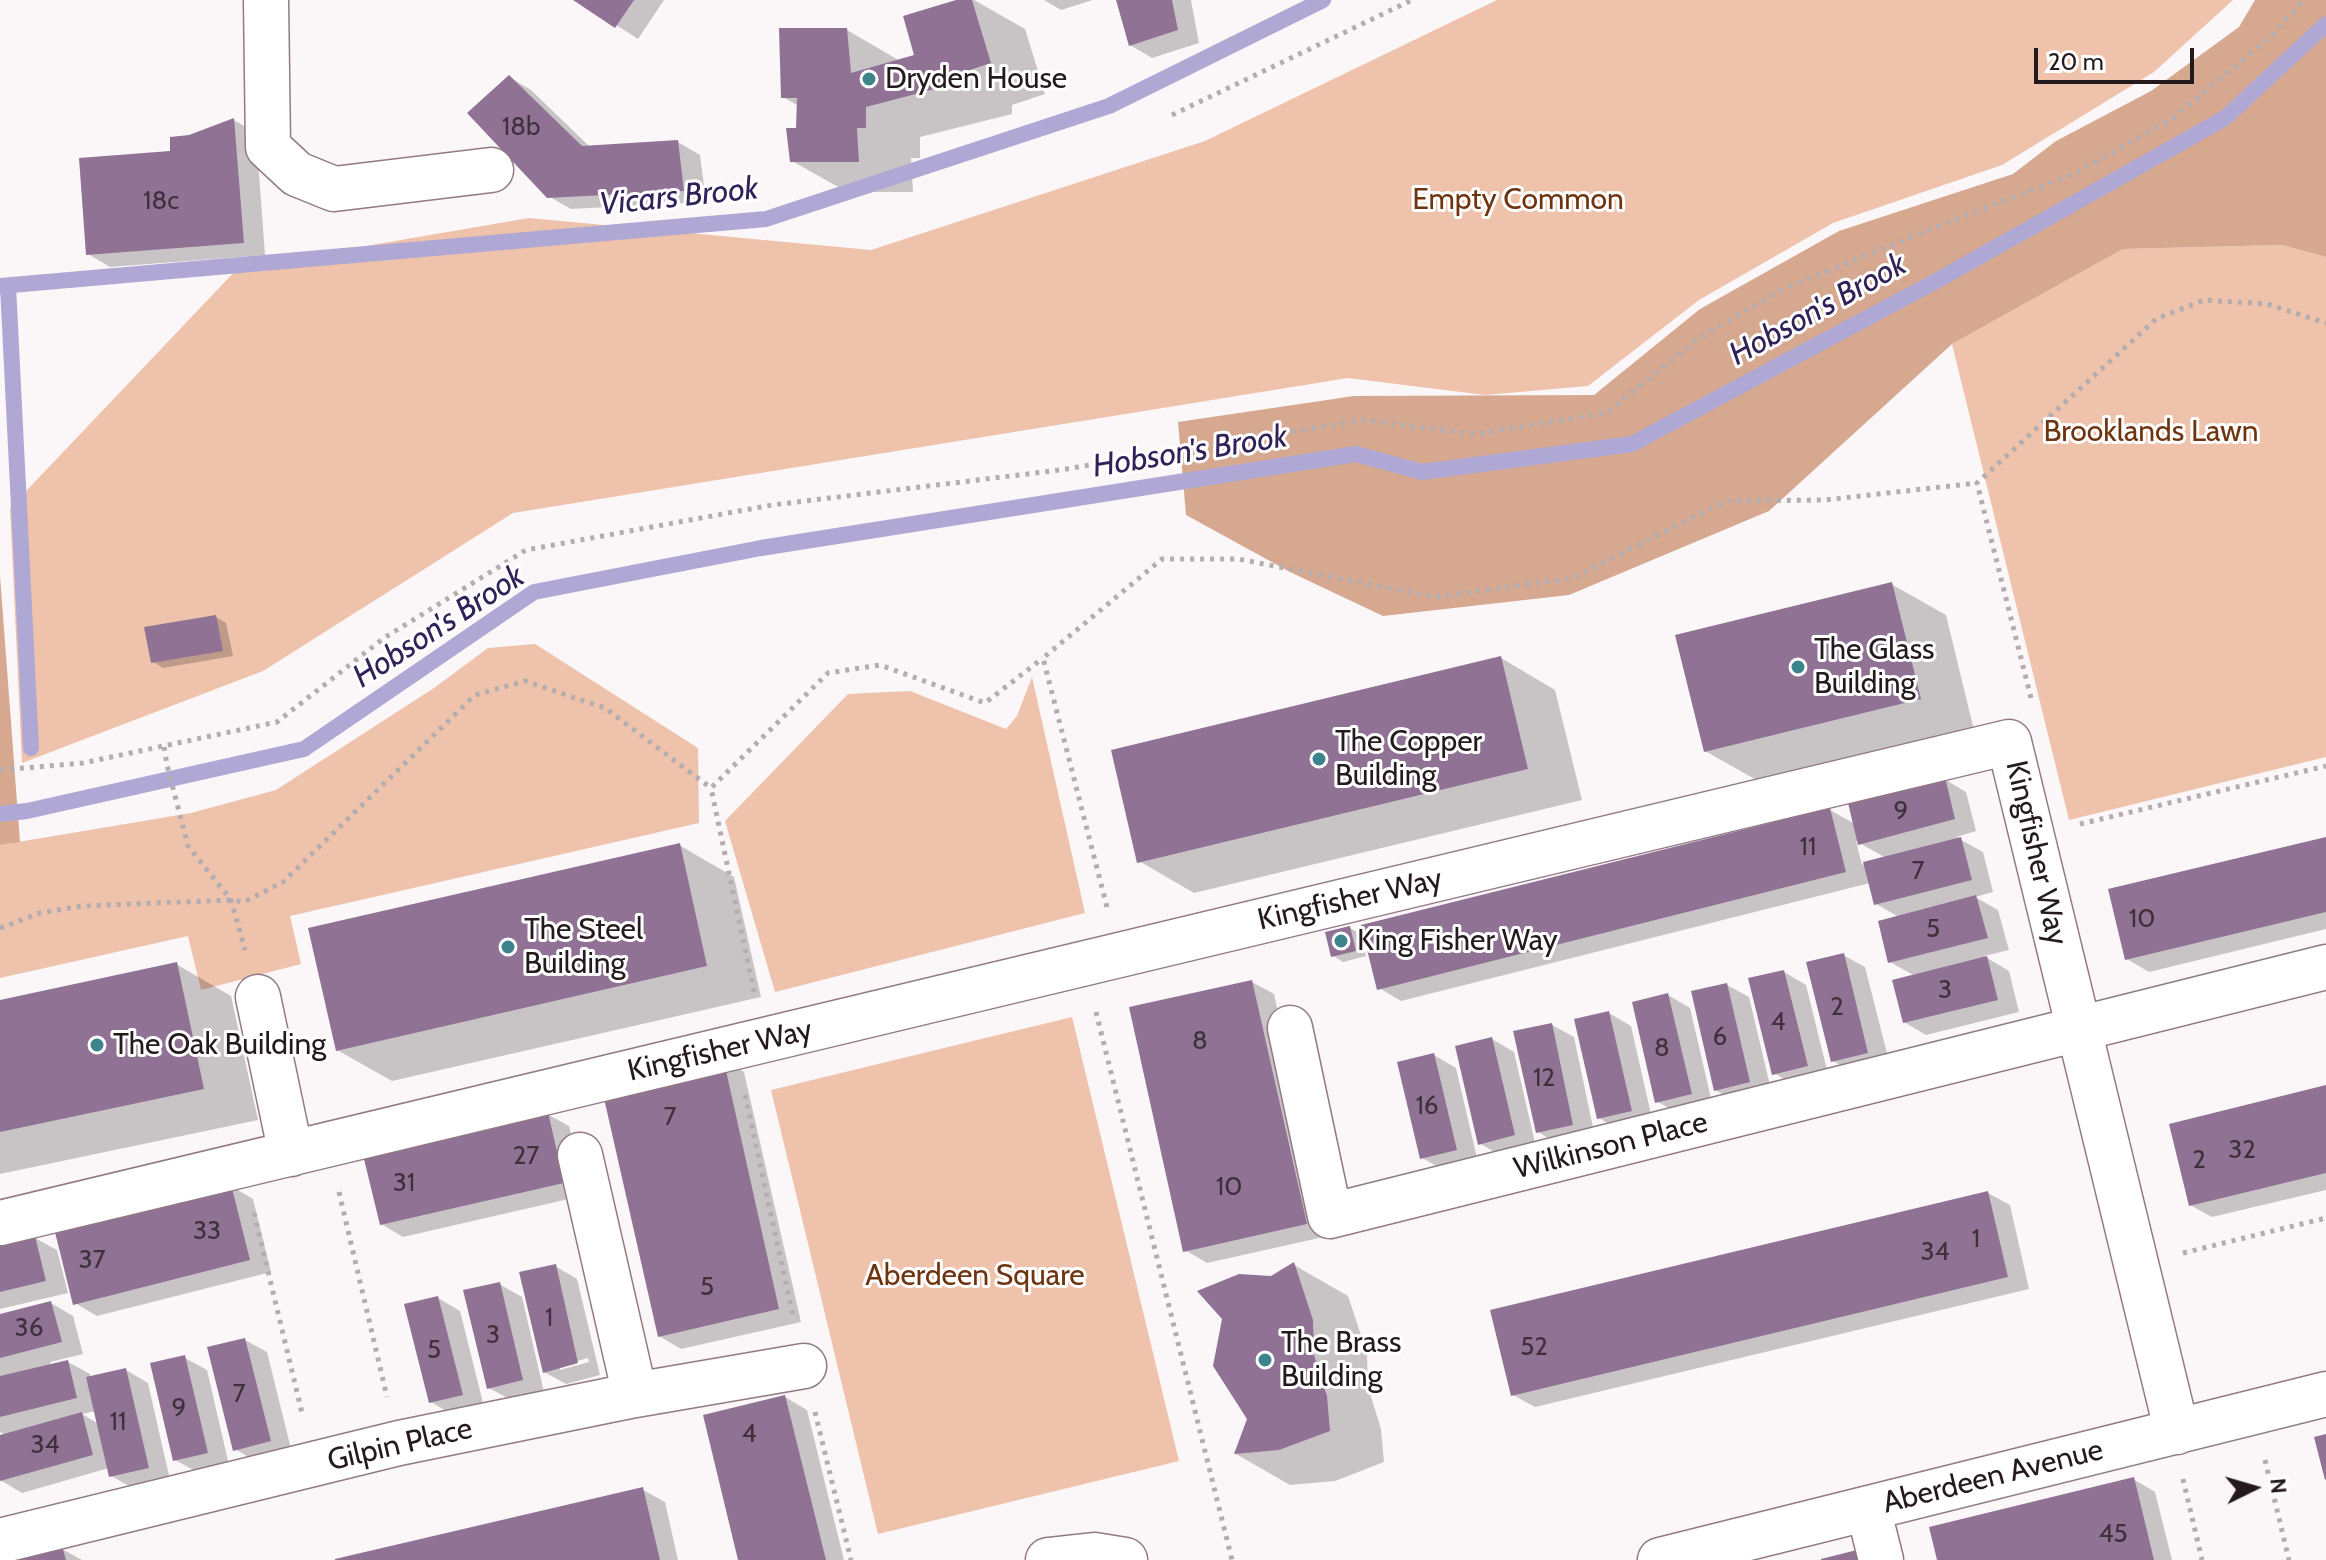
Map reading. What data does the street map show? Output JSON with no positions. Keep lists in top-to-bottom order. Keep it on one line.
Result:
{"streets":{"street":["Kingfisher Way","Wilkinson Place","Gilpin Place","Aberdeen Avenue"]},"crossings":[["Kingfisher Way","Wilkinson Place"],["Kingfisher Way","Aberdeen Avenue"]],"water":["Vicars Brook","Hobson's Brook"],"parks":["Empty Common","Brooklands Lawn","Aberdeen Square"],"places":["Dryden House","The Glass Building","The Copper Building","King Fisher Way","The Steel Building","The Oak Building","The Brass Building"],"house_numbers":["18b","18c","9","11","7","10","5","3","2","4","6","8","8","12","16","7","32","27","2","31","10","33","1","34","37","5","1","36","3","52","5","7","9","11","4","34","45"],"scale_bar":"20 m","north":"right"}
